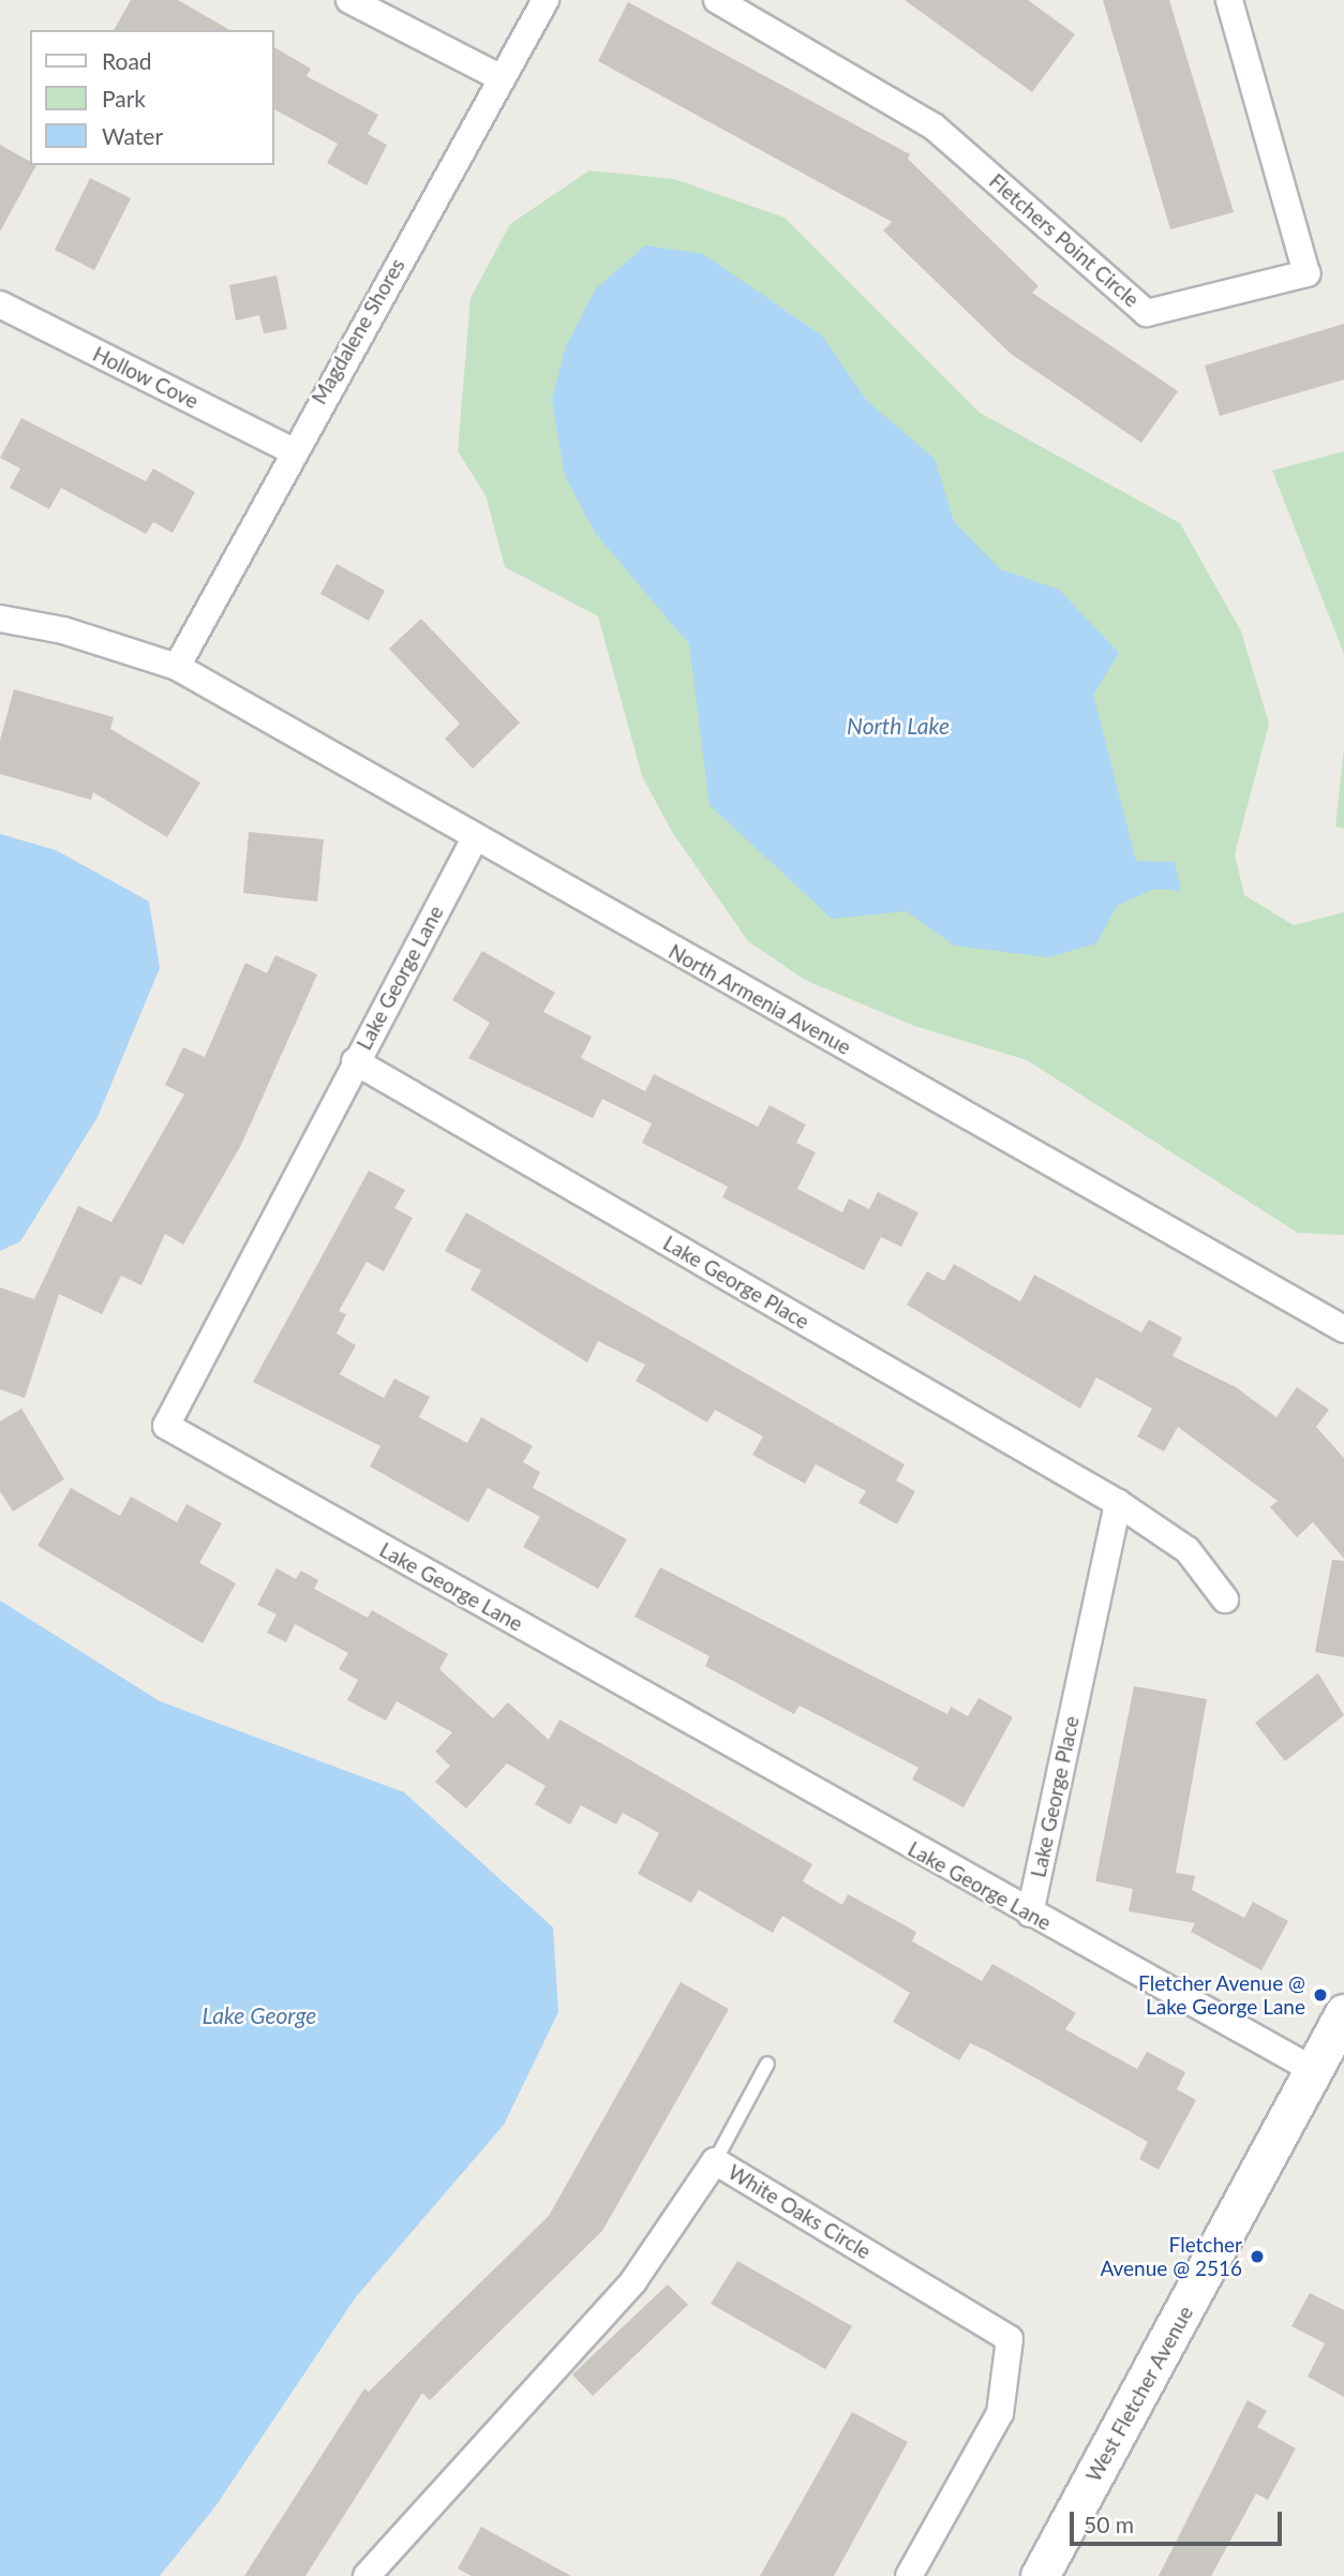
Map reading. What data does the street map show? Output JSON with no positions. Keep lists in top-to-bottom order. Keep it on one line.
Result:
{"streets":{"main road":["West Fletcher Avenue"],"street":["Fletchers Point Circle","Magdalene Shores","Hollow Cove","Lake George Lane","North Armenia Avenue","Lake George Place","White Oaks Circle"]},"crossings":[["Magdalene Shores","Hollow Cove"],["Magdalene Shores","North Armenia Avenue"],["Lake George Lane","North Armenia Avenue"],["Lake George Lane","Lake George Place"],["Lake George Lane","West Fletcher Avenue"]],"water":["North Lake","Lake George"],"places":["Fletcher Avenue @ Lake George Lane","Fletcher Avenue @ 2516"],"legend":["Road","Park","Water"],"scale_bar":"50 m"}
